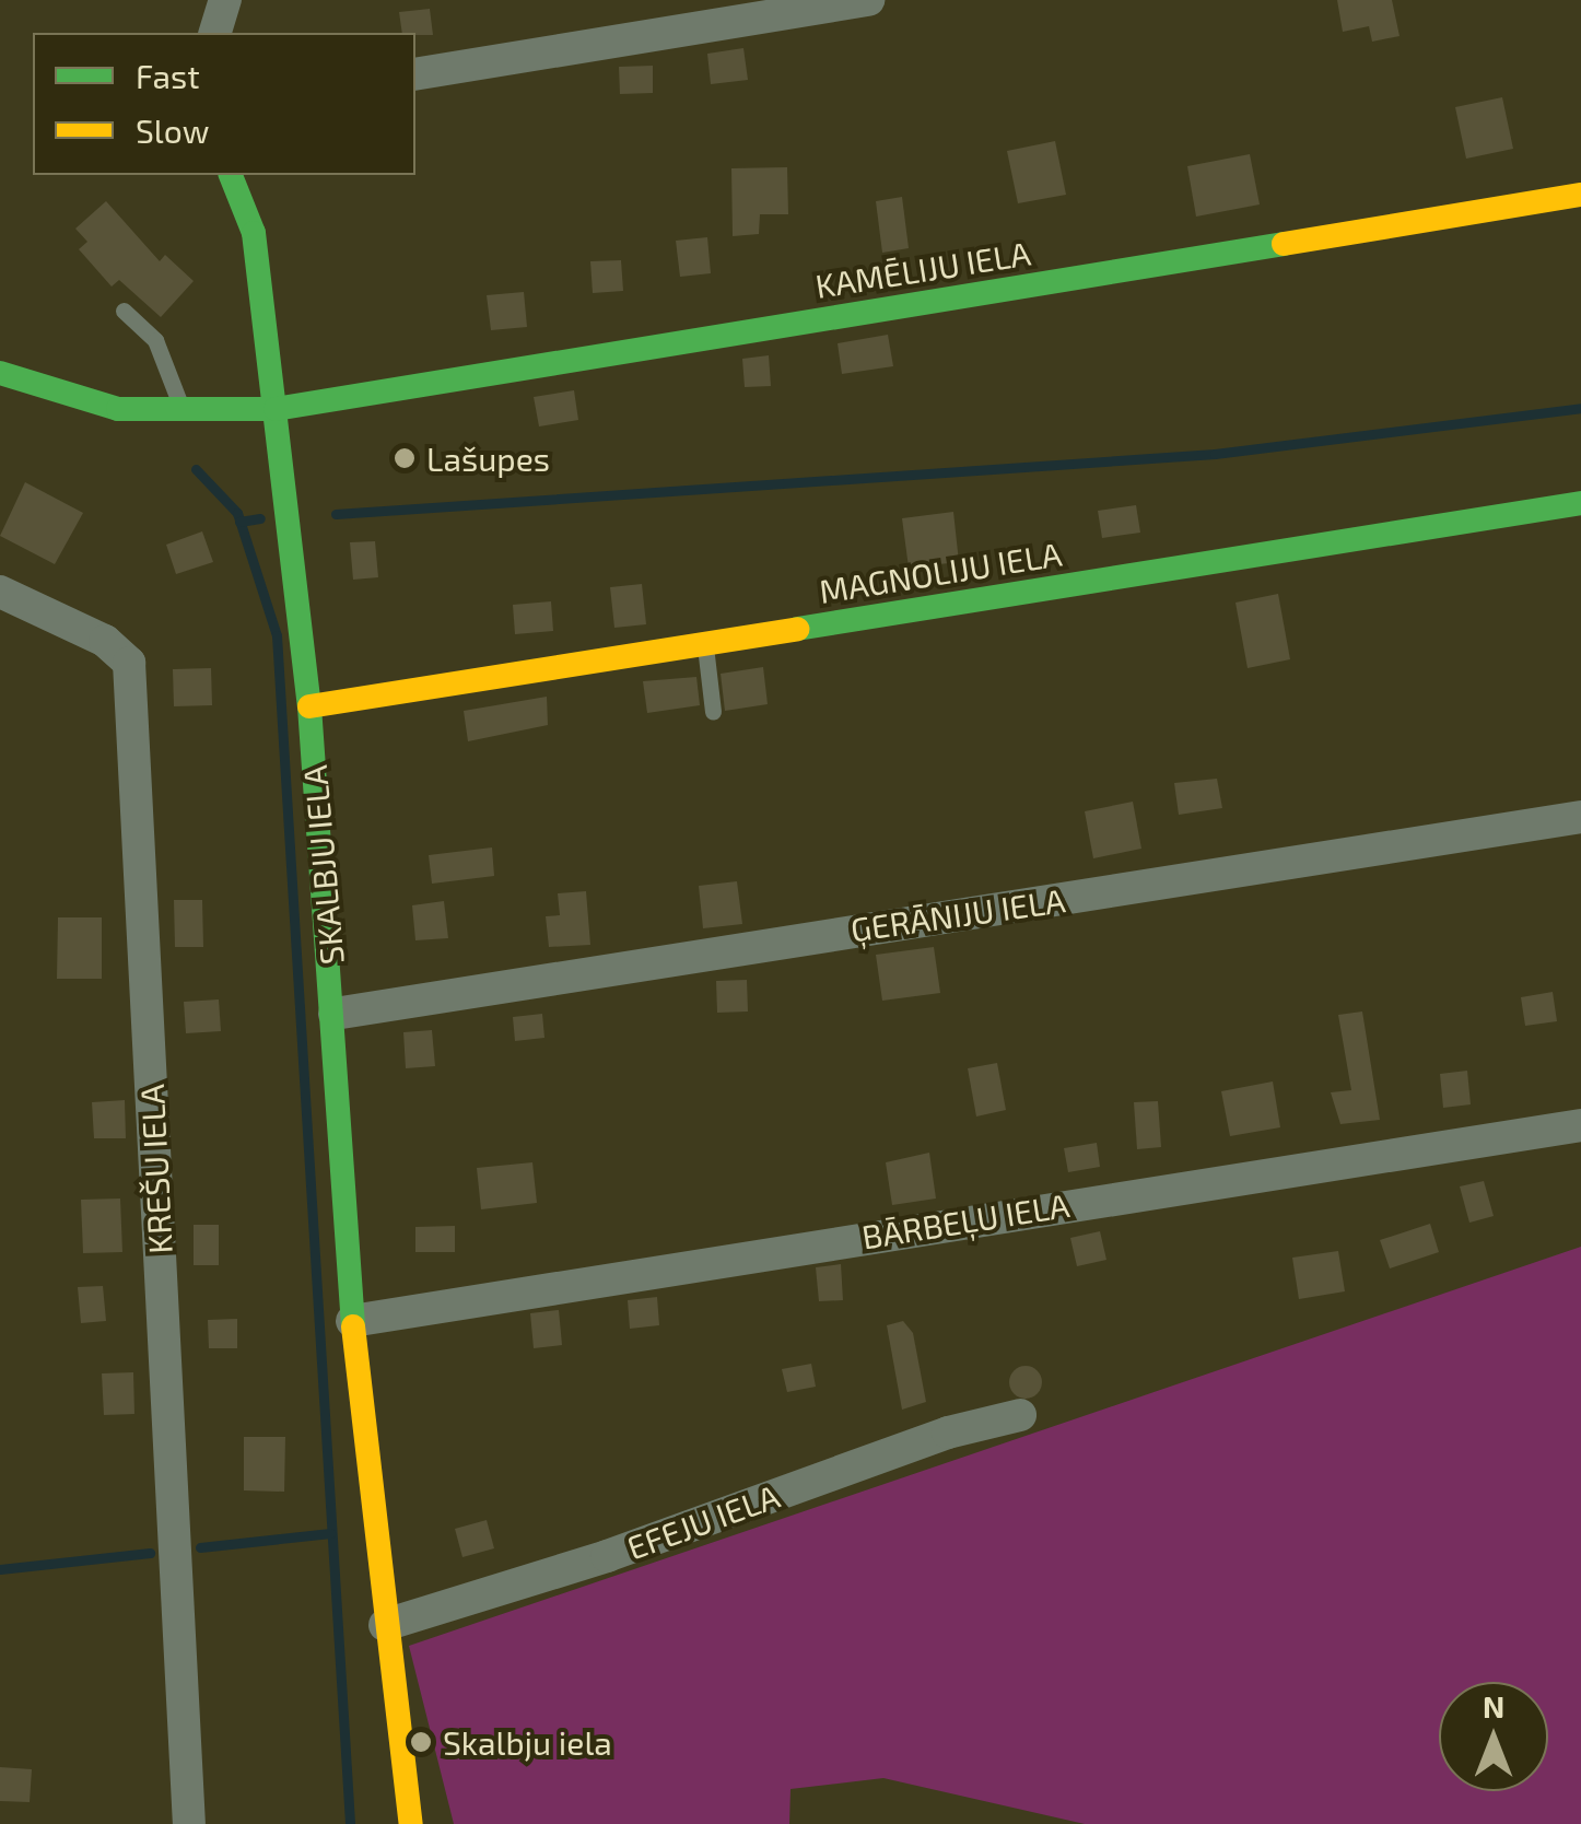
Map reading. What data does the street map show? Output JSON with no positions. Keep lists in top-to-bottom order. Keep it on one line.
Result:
{"streets":{"street":["KAMĒLIJU IELA","MAGNOLIJU IELA","SKALBJU IELA","ĢERĀNIJU IELA","KREŠU IELA","BĀRBEĻU IELA","EFEJU IELA"]},"crossings":[["KAMĒLIJU IELA","SKALBJU IELA"],["MAGNOLIJU IELA","SKALBJU IELA"],["SKALBJU IELA","ĢERĀNIJU IELA"],["SKALBJU IELA","BĀRBEĻU IELA"],["SKALBJU IELA","EFEJU IELA"]],"places":["Lašupes","Skalbju iela"],"legend":["Fast","Slow"],"north":"top"}
